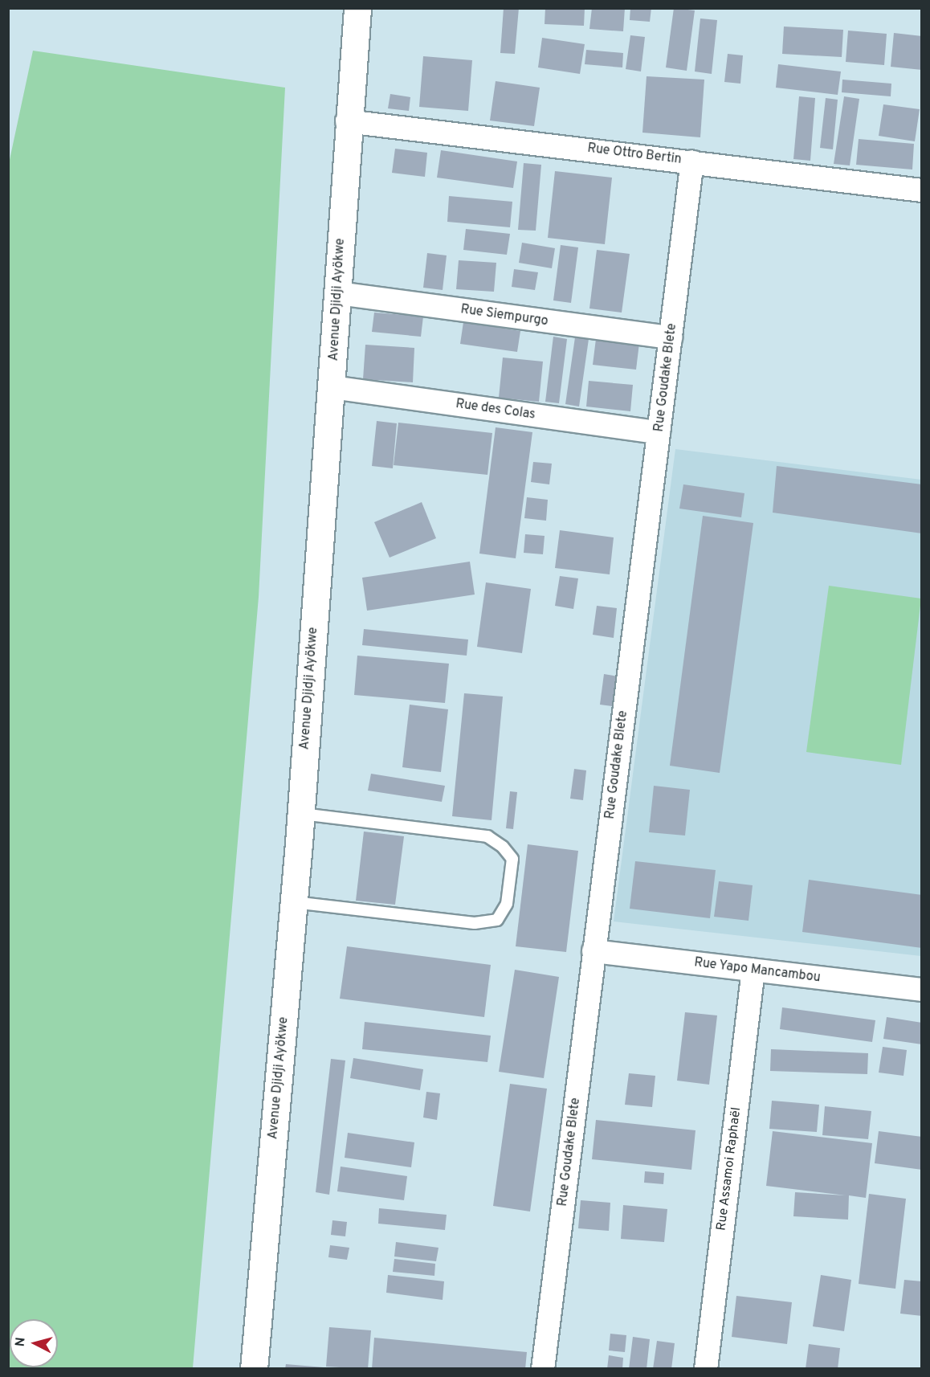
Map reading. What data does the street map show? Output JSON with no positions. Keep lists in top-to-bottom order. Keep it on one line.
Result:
{"streets":{"street":["Rue Ottro Bertin","Avenue Djidji Ayökwe","Rue Siempurgo","Rue Goudake Blete","Rue des Colas","Rue Yapo Mancambou","Rue Assamoi Raphaël"]},"crossings":[["Rue Ottro Bertin","Avenue Djidji Ayökwe"],["Rue Ottro Bertin","Rue Goudake Blete"],["Avenue Djidji Ayökwe","Rue Siempurgo"],["Avenue Djidji Ayökwe","Rue des Colas"],["Rue Siempurgo","Rue Goudake Blete"],["Rue Goudake Blete","Rue des Colas"],["Rue Goudake Blete","Rue Yapo Mancambou"],["Rue Yapo Mancambou","Rue Assamoi Raphaël"]],"north":"left"}
